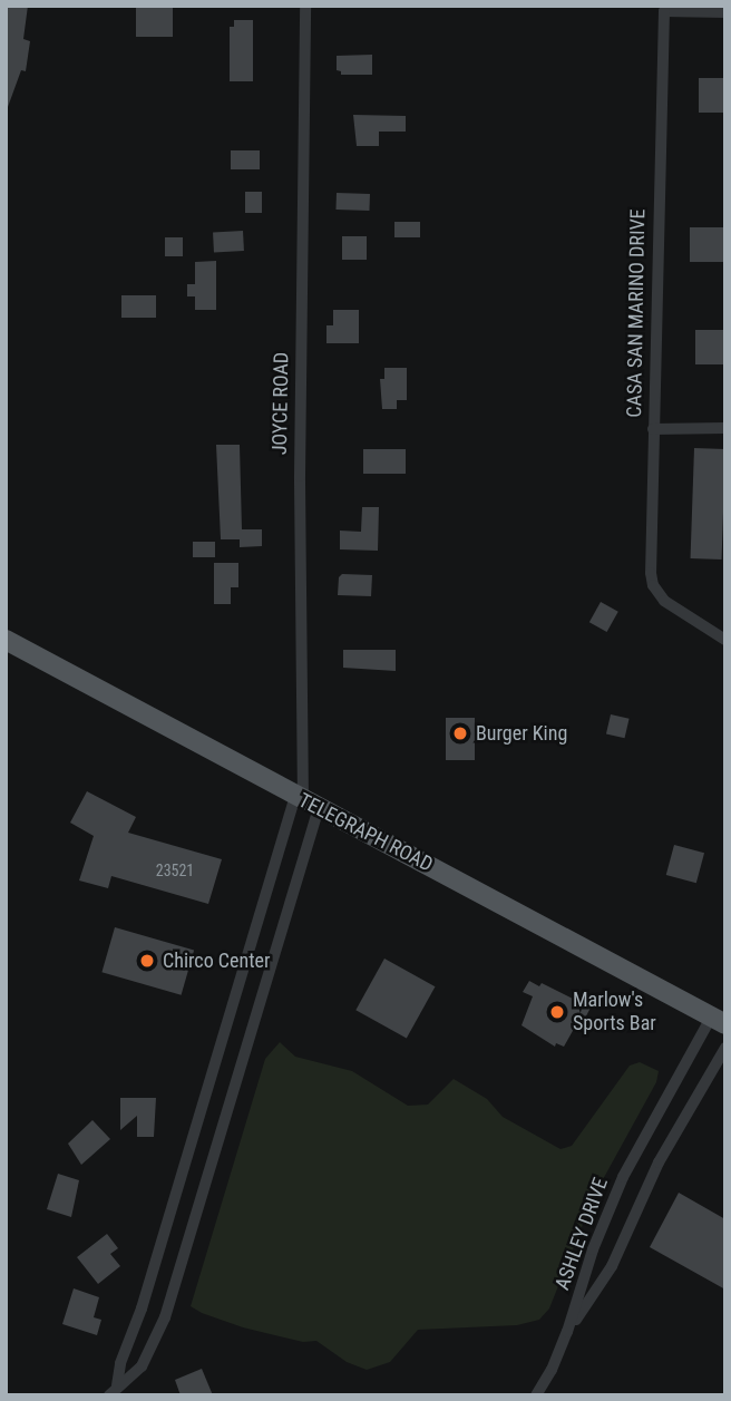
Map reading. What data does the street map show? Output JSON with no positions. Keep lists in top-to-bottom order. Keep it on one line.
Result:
{"streets":{"main road":["TELEGRAPH ROAD"],"street":["CASA SAN MARINO DRIVE","JOYCE ROAD","ASHLEY DRIVE"]},"crossings":[["JOYCE ROAD","TELEGRAPH ROAD"],["TELEGRAPH ROAD","ASHLEY DRIVE"]],"places":["Burger King","Chirco Center","Marlow's Sports Bar"],"house_numbers":["23521"]}
